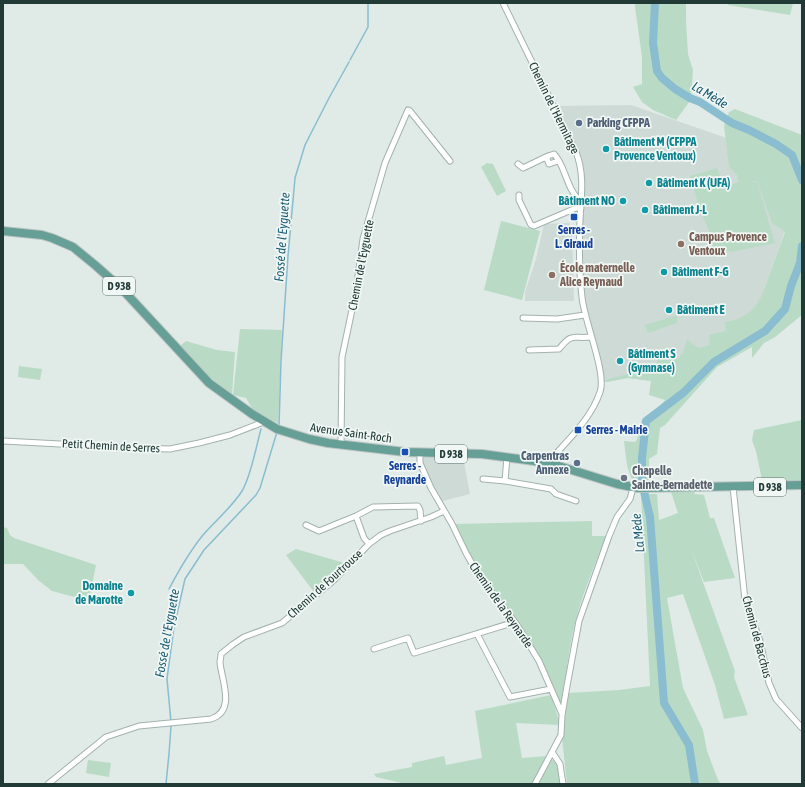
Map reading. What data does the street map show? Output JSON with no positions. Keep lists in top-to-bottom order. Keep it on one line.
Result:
{"streets":{"main road":["D 938","Avenue Saint-Roch"],"street":["Chemin de l'Hermitage","Chemin de l'Eyguette","Petit Chemin de Serres","Chemin de Fourtrouse","Chemin de la Reynarde","Chemin de Bacchus"]},"crossings":[["Chemin de l'Hermitage","Avenue Saint-Roch"],["Chemin de l'Eyguette","Avenue Saint-Roch"],["D 938","Avenue Saint-Roch"],["D 938","Chemin de Bacchus"],["Avenue Saint-Roch","Petit Chemin de Serres"],["Avenue Saint-Roch","Chemin de la Reynarde"],["Chemin de Fourtrouse","Chemin de la Reynarde"]],"water":["La Mède","Fossé de l'Eyguette"],"places":{"other":["Parking CFPPA","Bâtiment M (CFPPA Provence Ventoux)","Bâtiment K (UFA)","Bâtiment NO","Bâtiment J-L","Campus Provence Ventoux","Bâtiment F-G","École maternelle Alice Reynaud","Bâtiment E","Bâtiment S (Gymnase)","Carpentras Annexe","Chapelle Sainte-Bernadette","Domaine de Marotte"],"transit":["Serres - L. Giraud","Serres - Mairie","Serres - Reynarde"]}}
